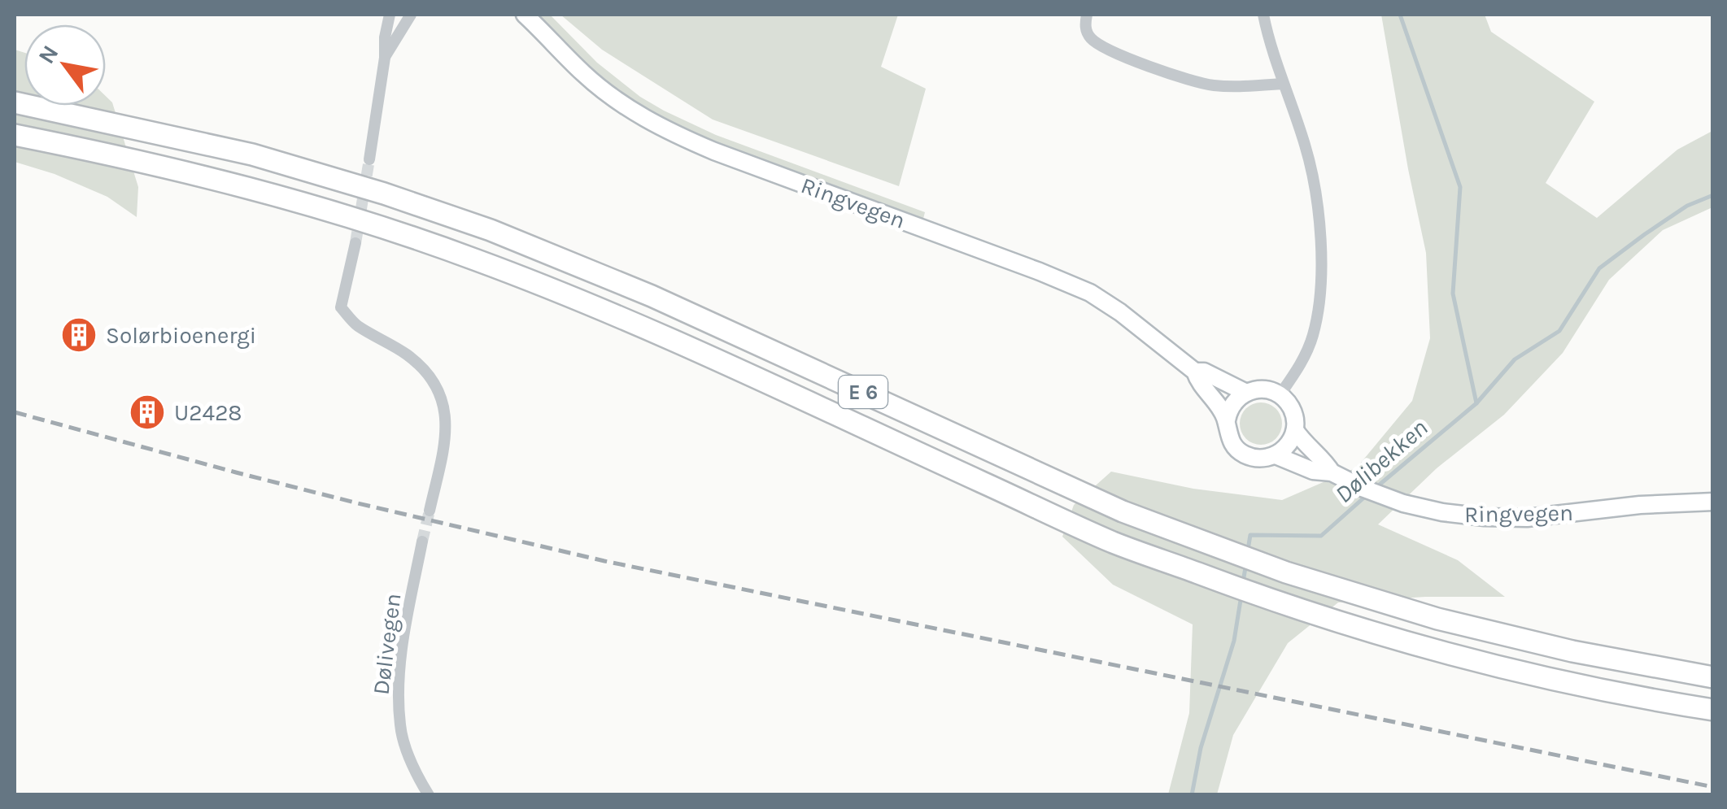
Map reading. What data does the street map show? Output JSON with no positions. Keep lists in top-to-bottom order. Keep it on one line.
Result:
{"streets":{"highway":["E 6"],"main road":["Ringvegen"],"street":["Dølivegen"]},"water":["Dølibekken"],"places":{"building":["Solørbioenergi","U2428"]},"north":"top left"}
